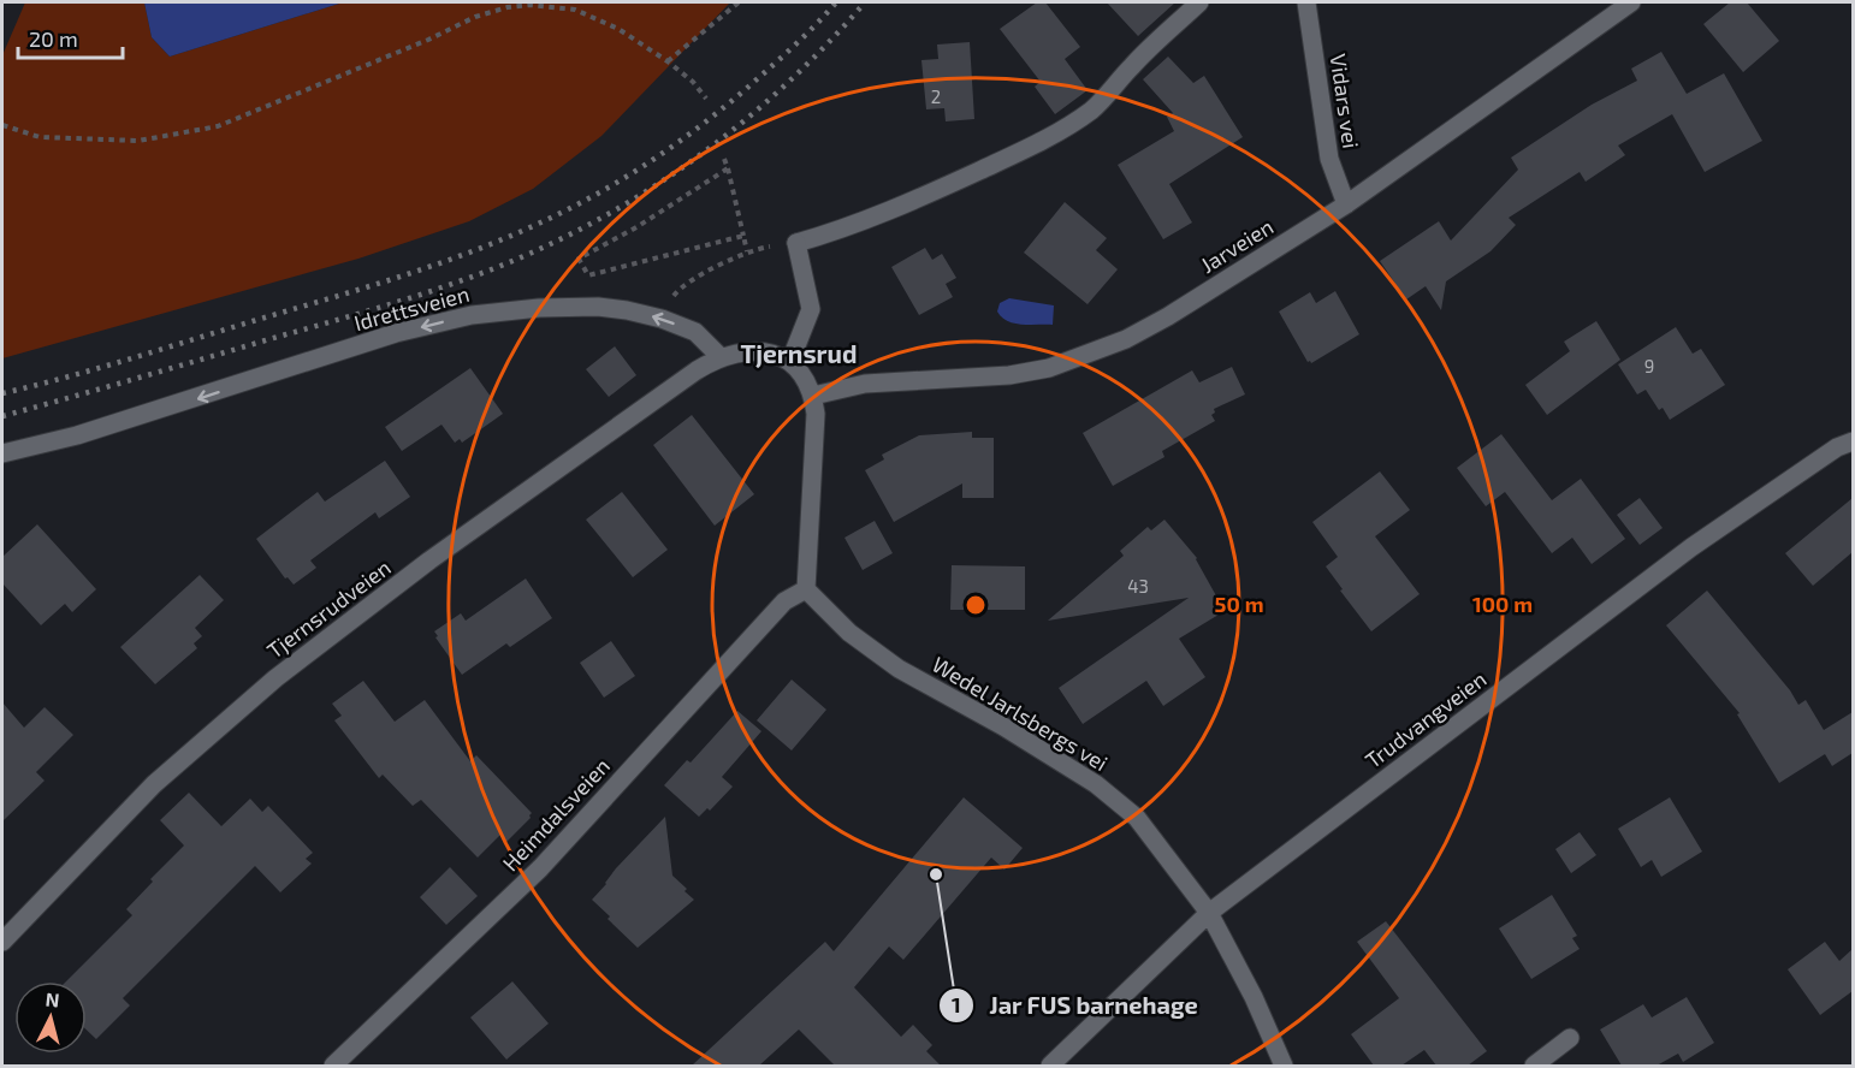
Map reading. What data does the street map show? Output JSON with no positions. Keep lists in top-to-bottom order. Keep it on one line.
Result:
{"streets":{"street":["Vidars vei","Jarveien","Idrettsveien","Tjernsrudveien","Wedel Jarlsbergs vei","Trudvangveien","Heimdalsveien"]},"crossings":[["Vidars vei","Jarveien"],["Idrettsveien","Tjernsrudveien"],["Wedel Jarlsbergs vei","Trudvangveien"],["Wedel Jarlsbergs vei","Heimdalsveien"]],"one_way":["Idrettsveien"],"districts":["Tjernsrud"],"places":["Jar FUS barnehage"],"house_numbers":["2","9","43"],"scale_bar":"20 m","north":"top","rings":["50 m","100 m"]}
